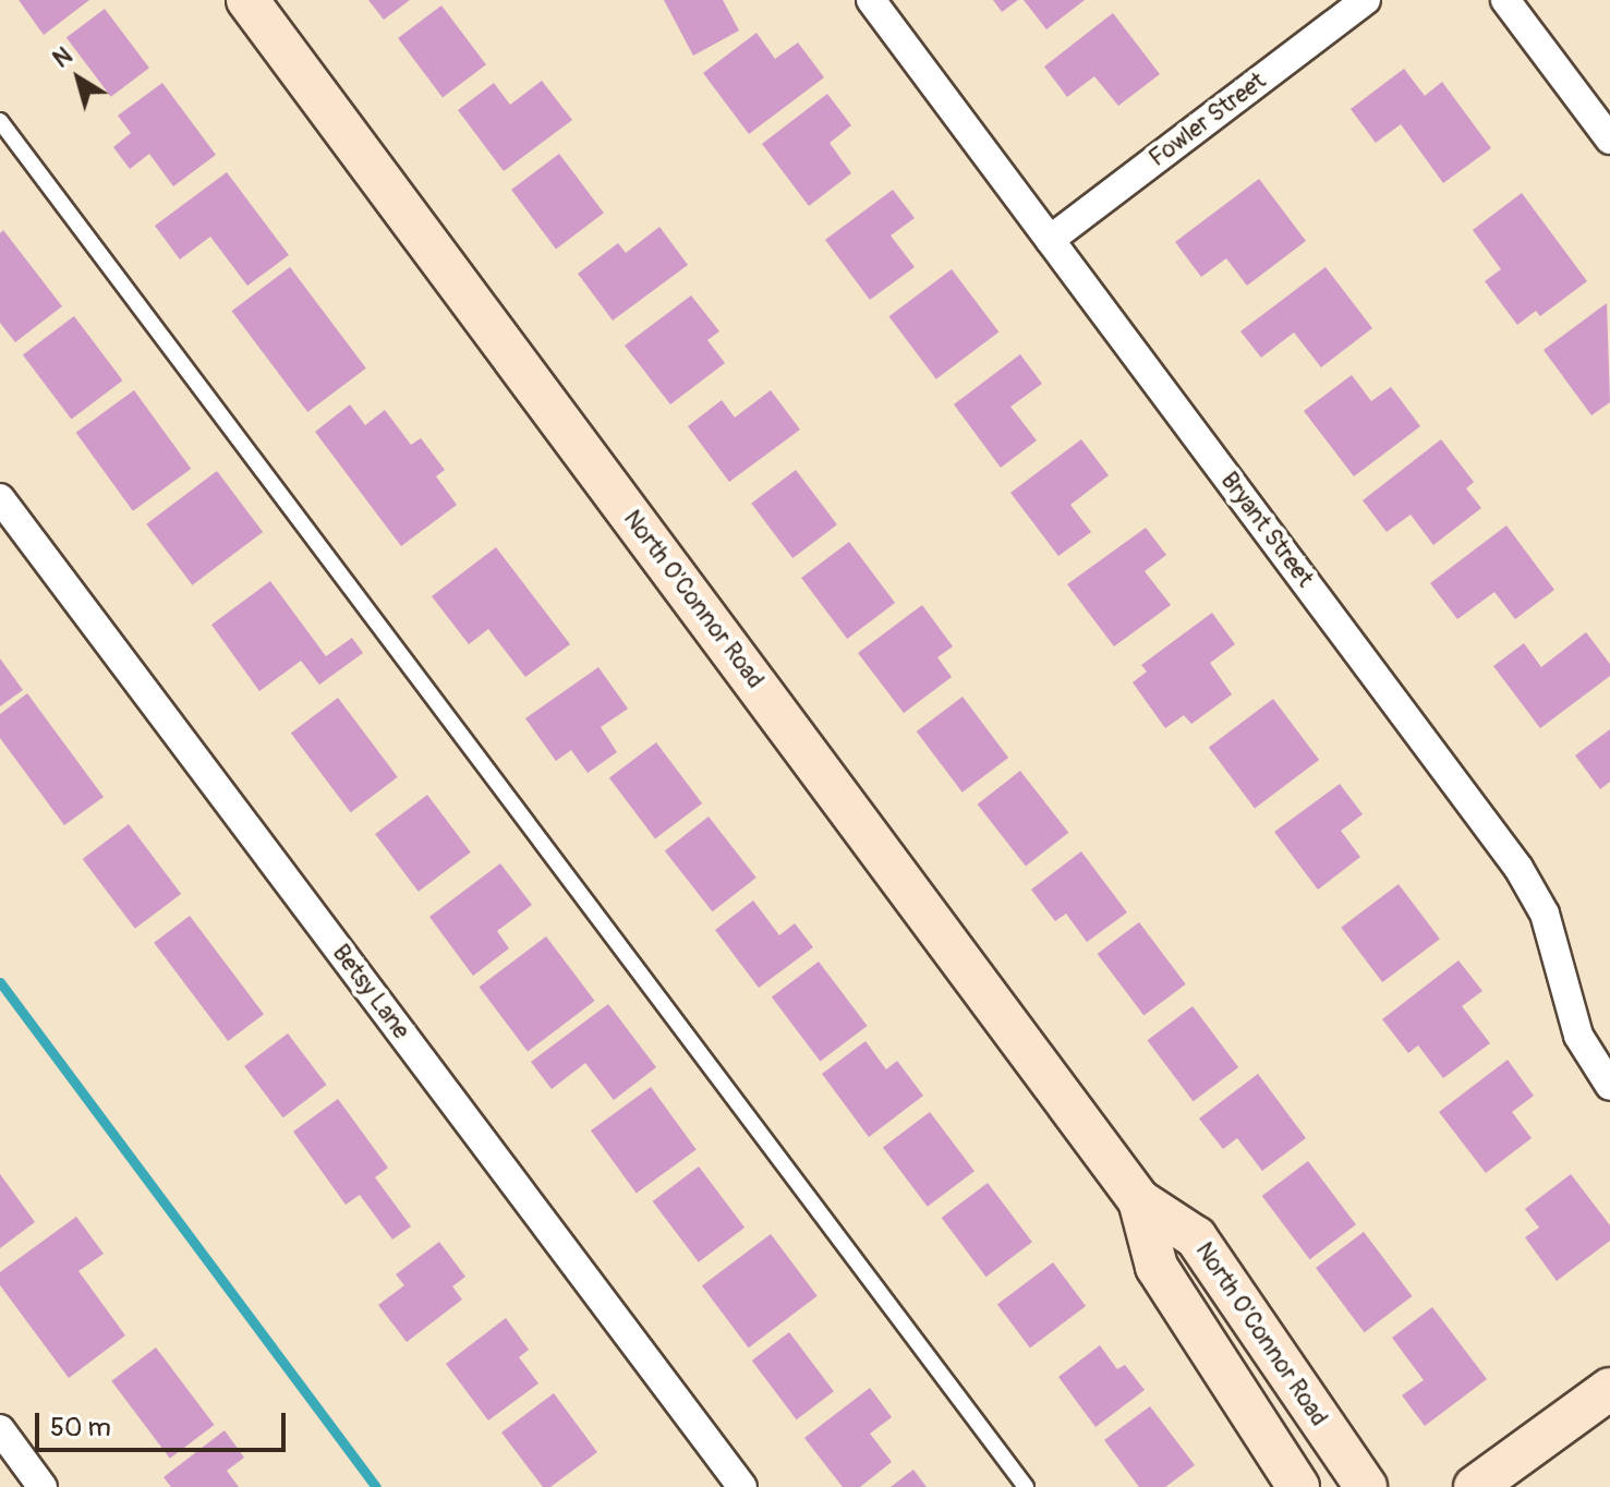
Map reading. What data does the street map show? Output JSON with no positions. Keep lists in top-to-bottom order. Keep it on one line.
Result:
{"streets":{"main road":["North O'Connor Road"],"street":["Fowler Street","Bryant Street","Betsy Lane"]},"crossings":[["Fowler Street","Bryant Street"]],"scale_bar":"50 m","north":"top left"}
